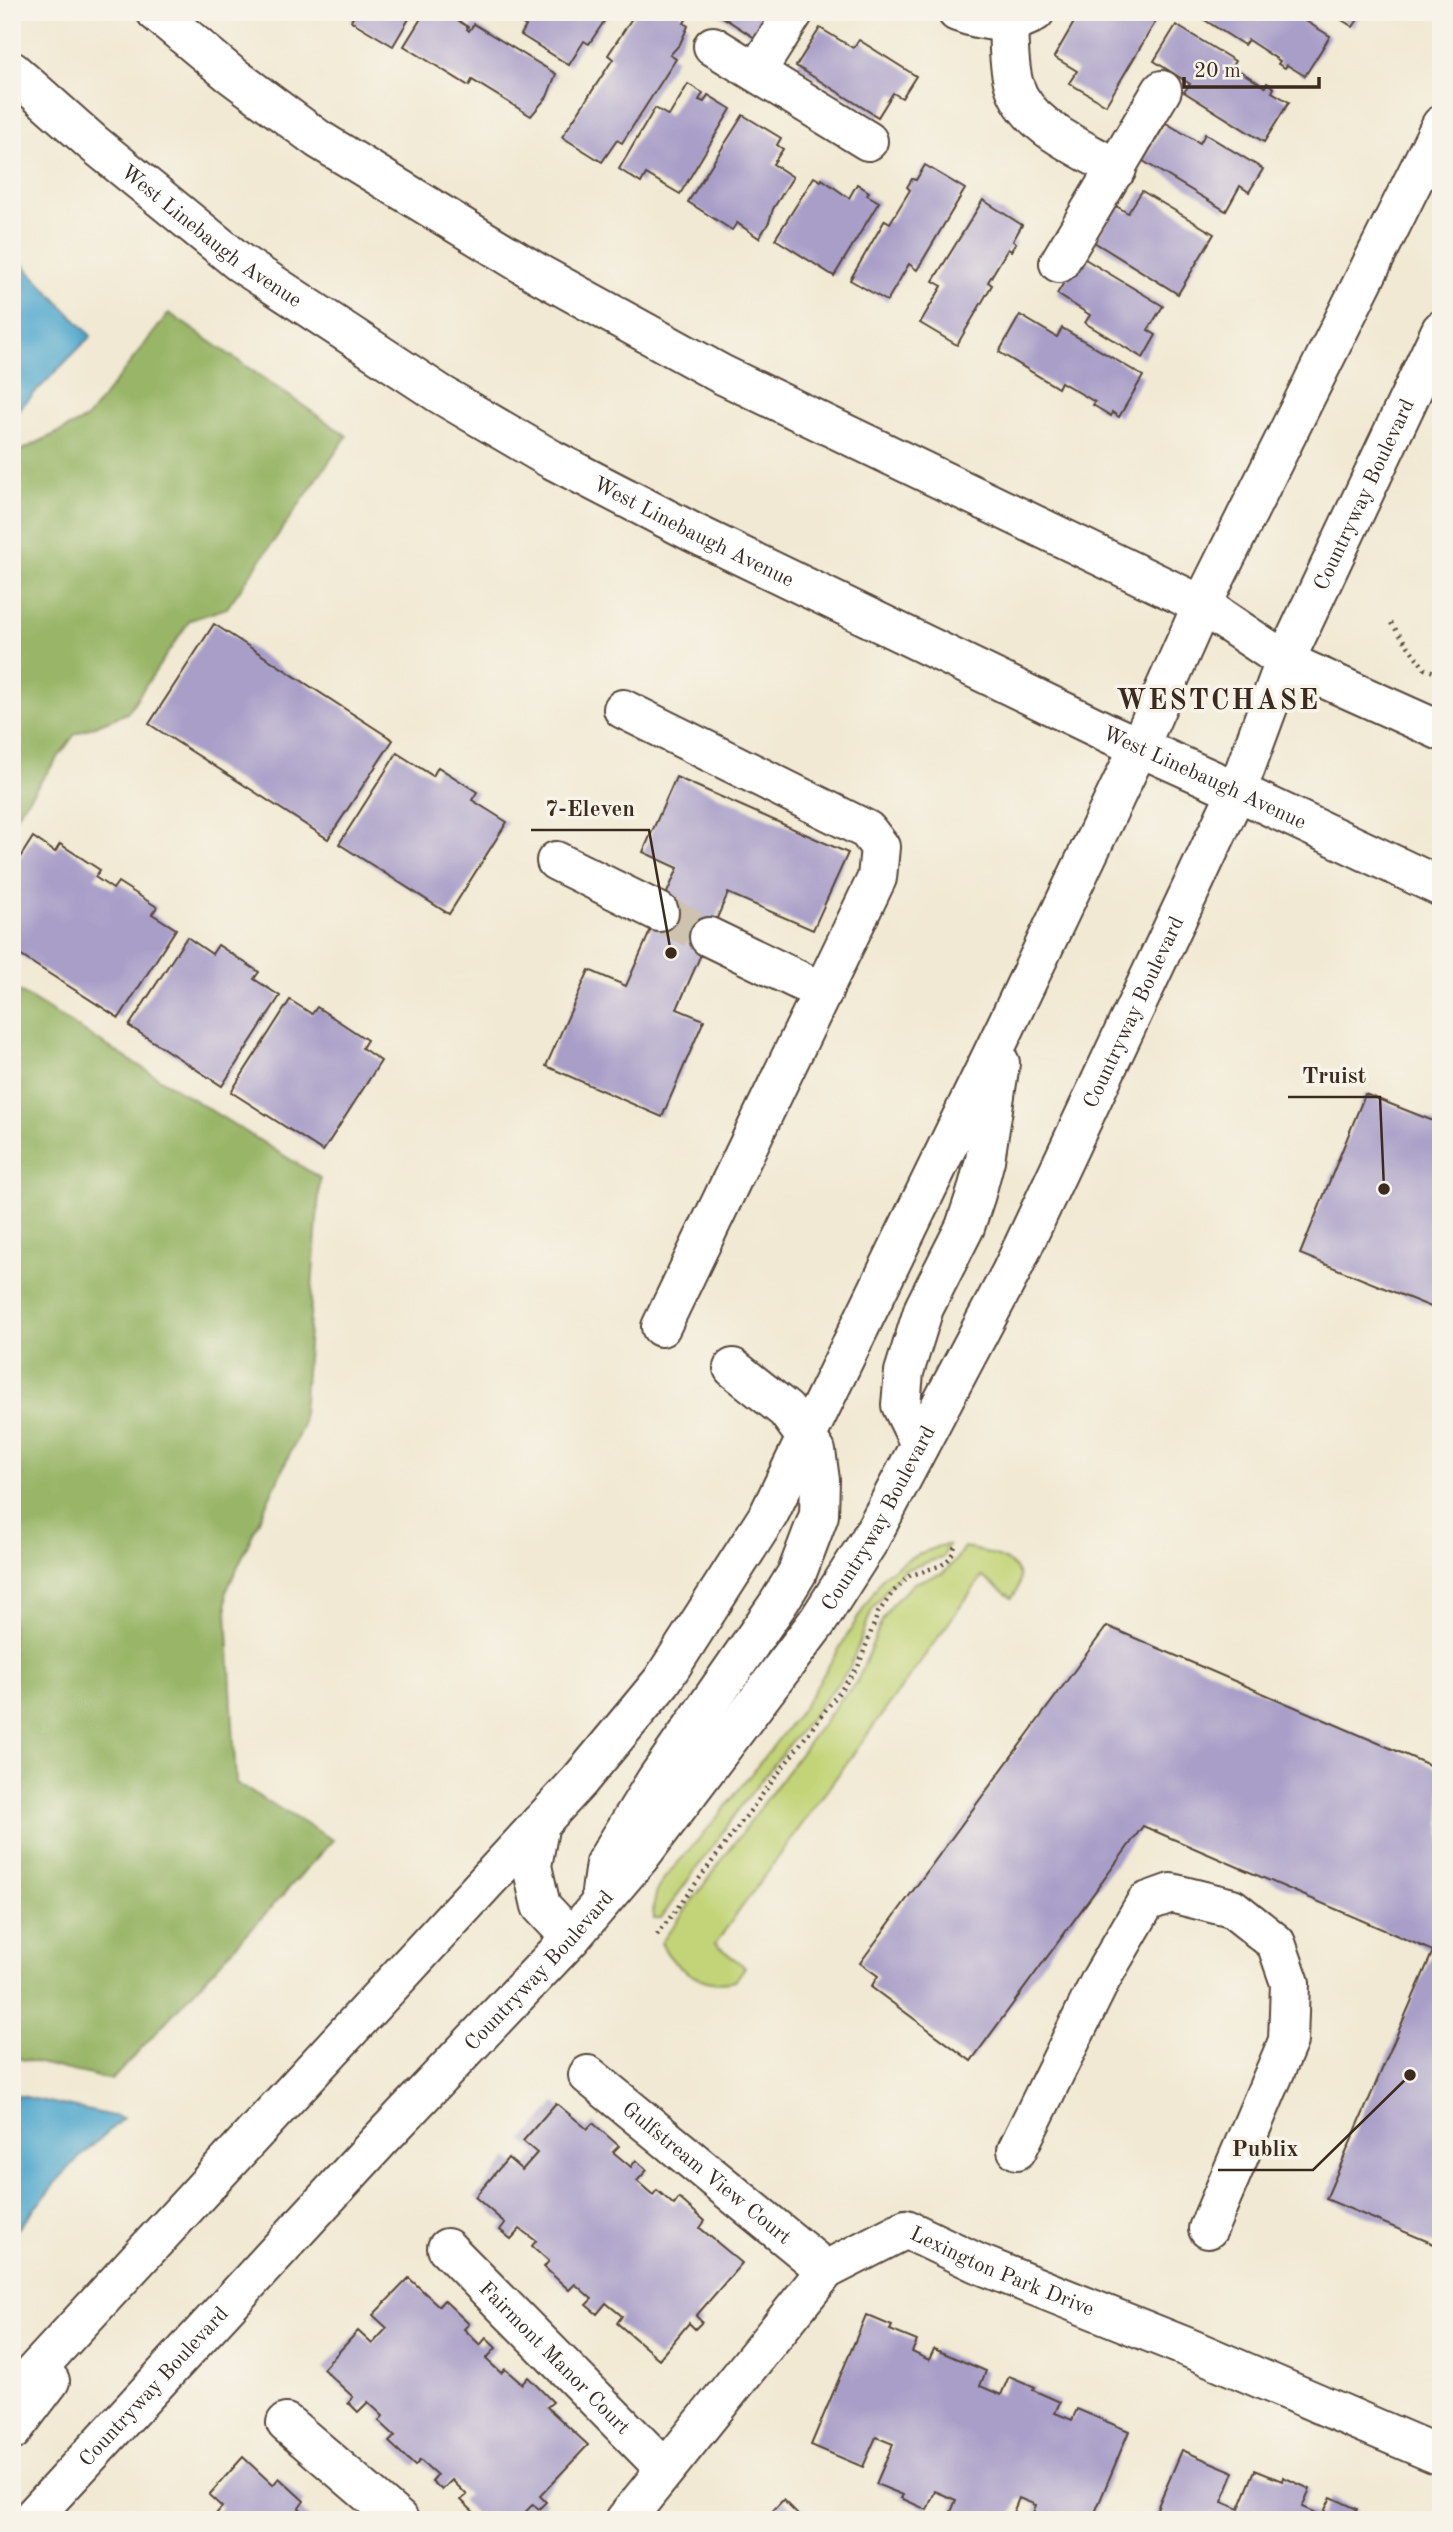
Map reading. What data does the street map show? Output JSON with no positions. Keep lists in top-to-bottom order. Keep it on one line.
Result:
{"streets":{"street":["West Linebaugh Avenue","Countryway Boulevard","Gulfstream View Court","Lexington Park Drive","Fairmont Manor Court"]},"crossings":[["West Linebaugh Avenue","Countryway Boulevard"],["Gulfstream View Court","Lexington Park Drive"],["Lexington Park Drive","Fairmont Manor Court"]],"districts":["WESTCHASE"],"places":["7-Eleven","Truist","Publix"],"scale_bar":"20 m"}
